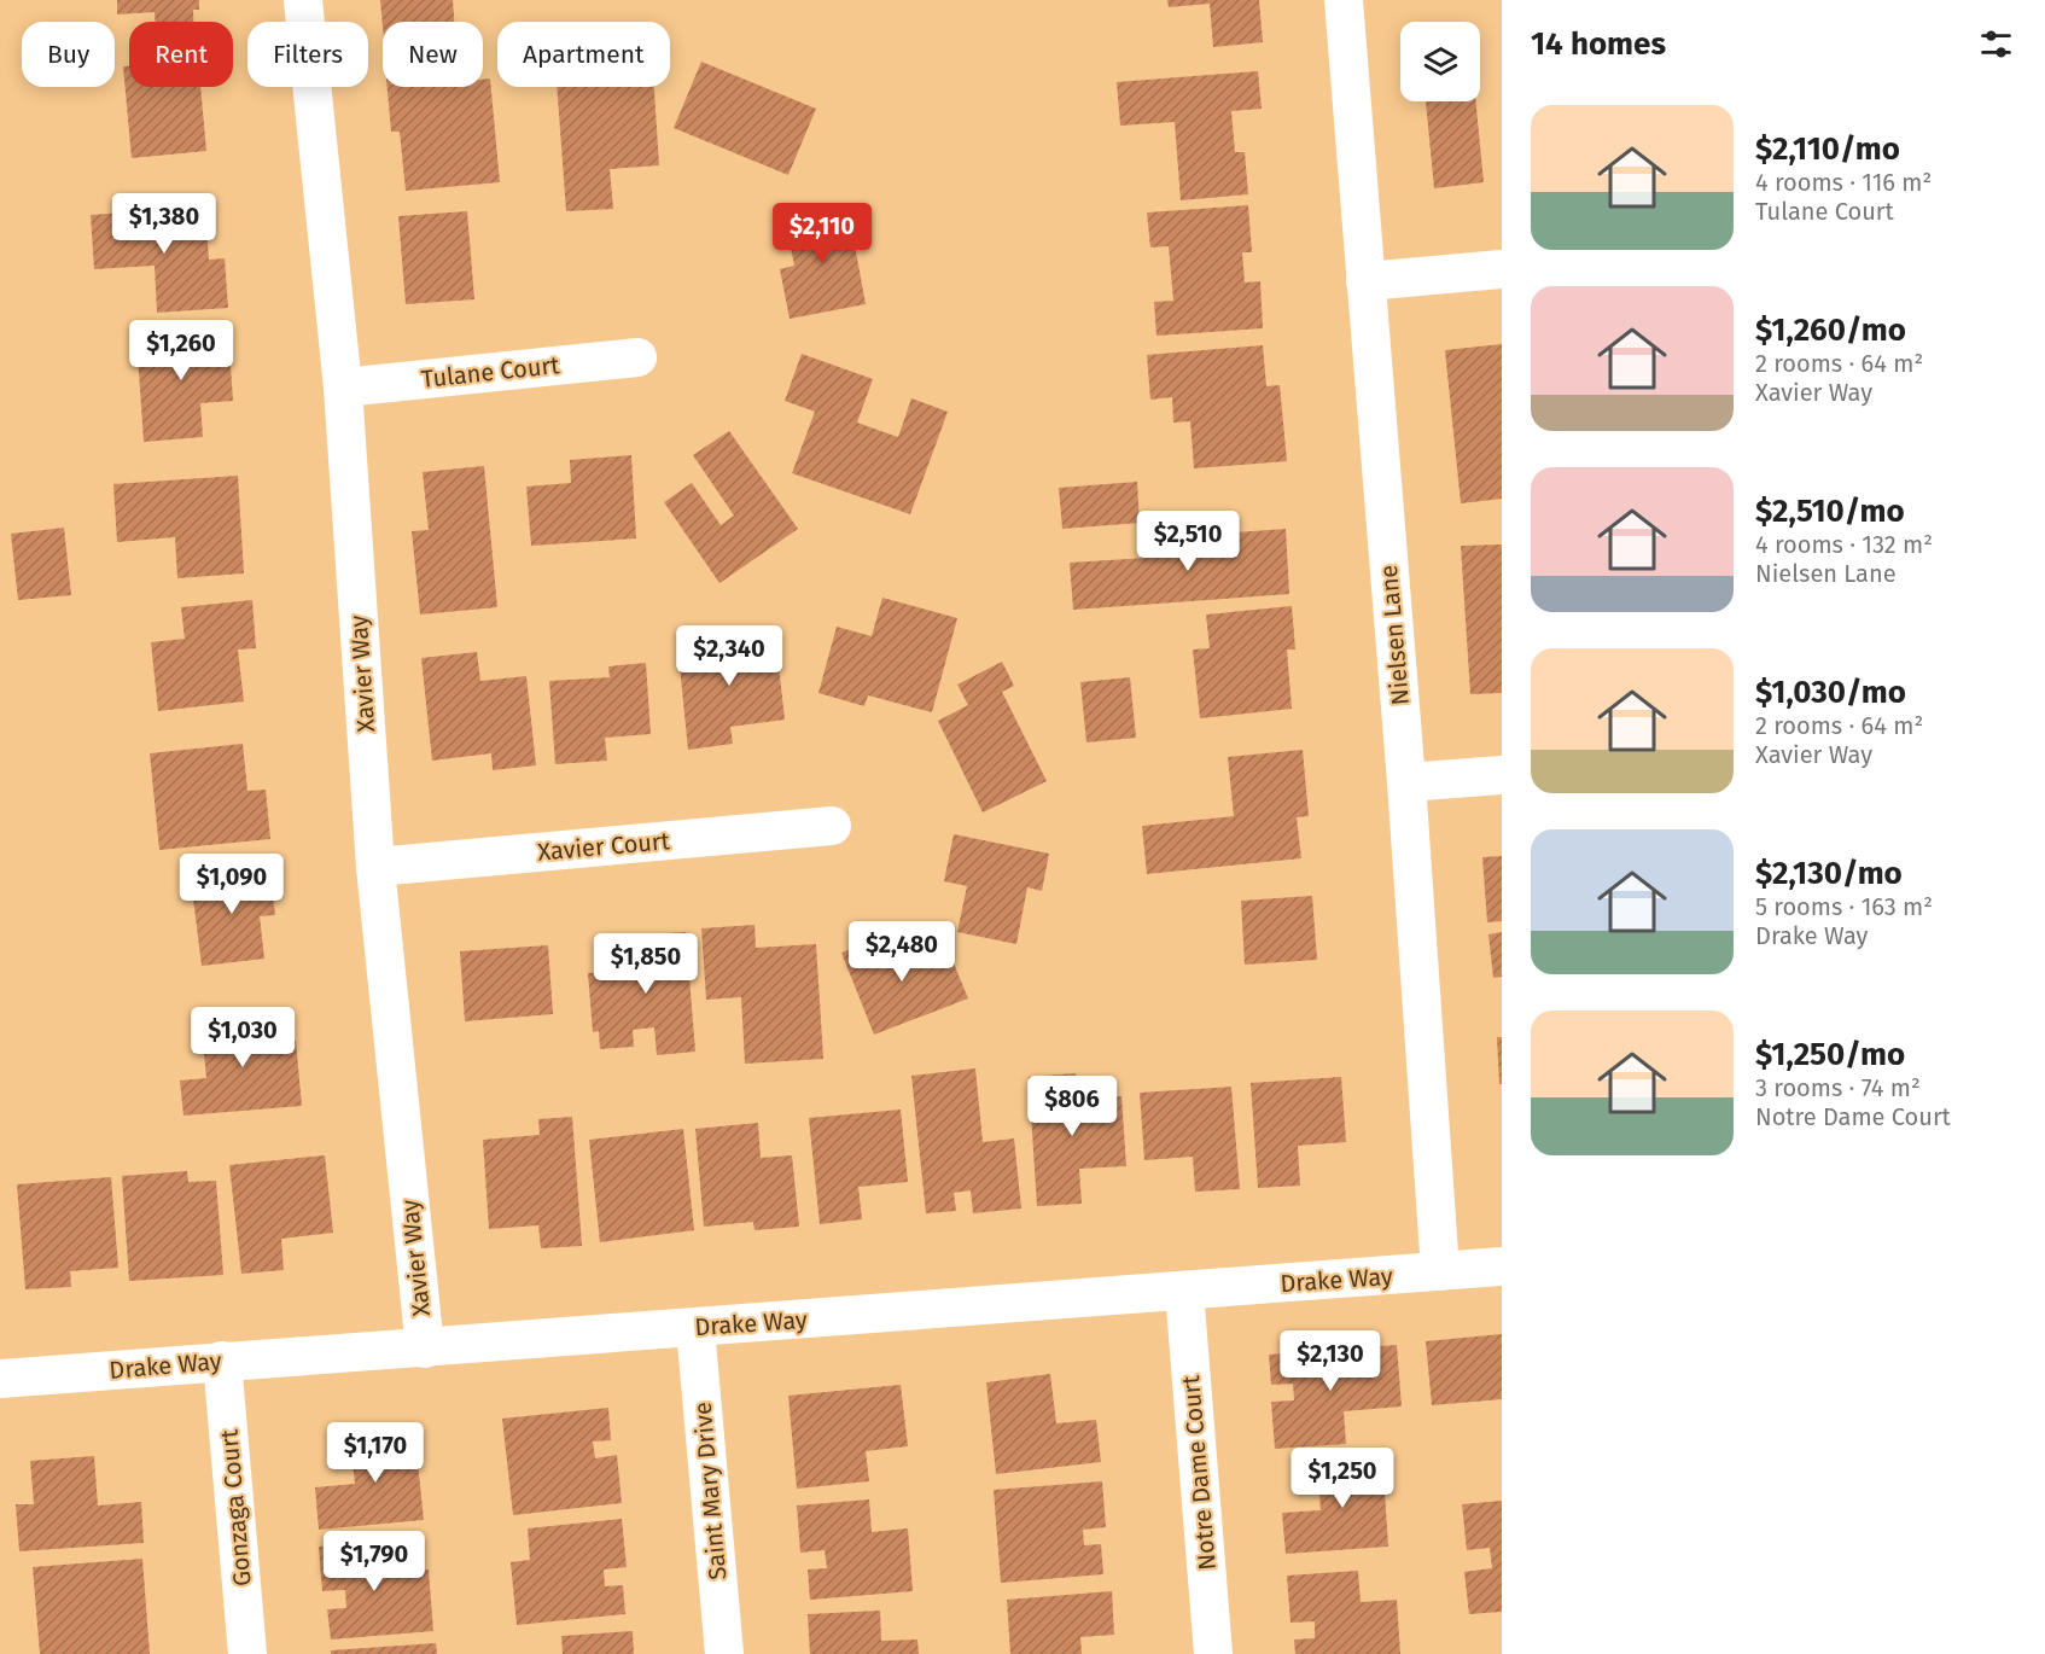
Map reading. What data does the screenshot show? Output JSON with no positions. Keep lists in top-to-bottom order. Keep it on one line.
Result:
{"streets":{"street":["Tulane Court","Nielsen Lane","Xavier Way","Xavier Court","Drake Way","Notre Dame Court","Saint Mary Drive","Gonzaga Court"]},"crossings":[["Tulane Court","Xavier Way"],["Nielsen Lane","Drake Way"],["Xavier Way","Xavier Court"],["Xavier Way","Drake Way"],["Drake Way","Notre Dame Court"],["Drake Way","Saint Mary Drive"],["Drake Way","Gonzaga Court"]],"page":{"heading":"14 homes","chip":["Buy","Rent","Filters","New","Apartment"],"list":[{"name":"$2,110/mo","note":"4 rooms · 116 m² · Tulane Court"},{"name":"$1,260/mo","note":"2 rooms · 64 m² · Xavier Way"},{"name":"$2,510/mo","note":"4 rooms · 132 m² · Nielsen Lane"},{"name":"$1,030/mo","note":"2 rooms · 64 m² · Xavier Way"},{"name":"$2,130/mo","note":"5 rooms · 163 m² · Drake Way"},{"name":"$1,250/mo","note":"3 rooms · 74 m² · Notre Dame Court"}],"price":["$1,380","$2,110","$1,260","$2,510","$2,340","$1,090","$2,480","$1,850","$1,030","$806","$2,130","$1,170","$1,250","$1,790"]}}
